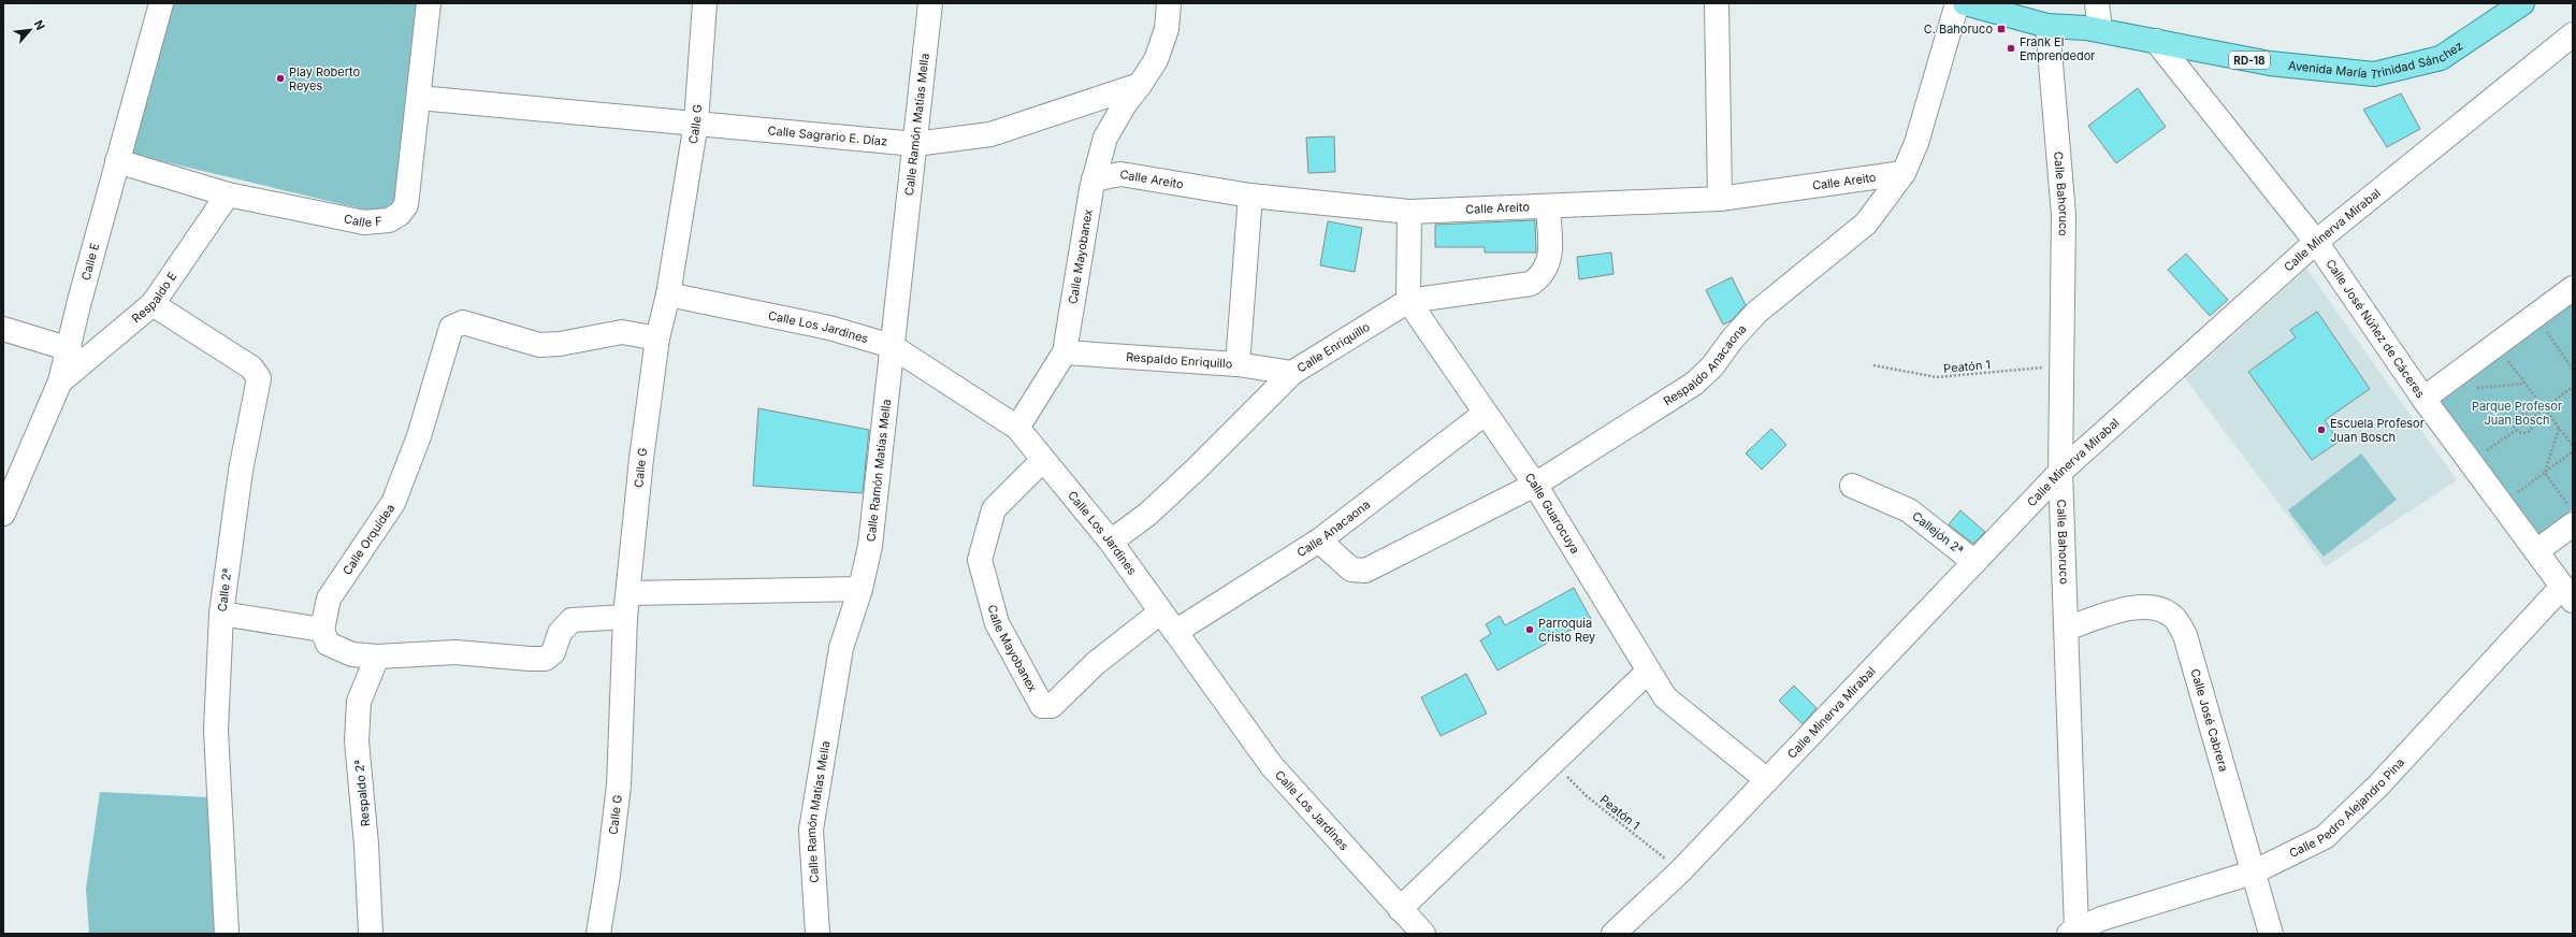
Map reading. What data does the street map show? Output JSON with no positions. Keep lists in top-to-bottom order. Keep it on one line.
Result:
{"streets":{"main road":["Avenida María Trinidad Sánchez","RD-18"],"street":["Calle G","Calle Ramón Matías Mella","Calle Sagrario E. Díaz","Calle Areito","Calle Bahoruco","Calle F","Calle Minerva Mirabal","Calle Mayobanex","Calle E","Respaldo E","Calle Los Jardines","Calle José Núñez de Cáceres","Calle Enriquillo","Respaldo Enriquillo","Respaldo Anacaona","Calle Guarocuya","Calle Anacaona","Callejón 2ª","Calle Orquídea","Calle 2ª","Calle José Cabrera","Respaldo 2ª","Calle Pedro Alejandro Pina"],"path":["Peatón 1"]},"crossings":[["Avenida María Trinidad Sánchez","Calle Bahoruco"],["Avenida María Trinidad Sánchez","Calle José Núñez de Cáceres"],["Calle G","Calle Sagrario E. Díaz"],["Calle G","Calle Los Jardines"],["Calle G","Calle Orquídea"],["Calle Ramón Matías Mella","Calle Sagrario E. Díaz"],["Calle Ramón Matías Mella","Calle Los Jardines"],["Calle Sagrario E. Díaz","Calle F"],["Calle Sagrario E. Díaz","Calle Mayobanex"],["Calle Areito","Calle Mayobanex"],["Calle Areito","Calle Enriquillo"],["Calle Areito","Respaldo Anacaona"],["Calle Bahoruco","Calle Minerva Mirabal"],["Calle Bahoruco","Peatón 1"],["Calle Bahoruco","Calle José Cabrera"],["Calle Bahoruco","Calle Pedro Alejandro Pina"],["Calle F","Calle E"],["Calle F","Respaldo E"],["Calle Minerva Mirabal","Calle José Núñez de Cáceres"],["Calle Minerva Mirabal","Peatón 1"],["Calle Minerva Mirabal","Calle Guarocuya"],["Calle Minerva Mirabal","Callejón 2ª"],["Calle Mayobanex","Calle Los Jardines"],["Calle Mayobanex","Respaldo Enriquillo"],["Calle E","Respaldo E"],["Respaldo E","Calle 2ª"],["Calle Los Jardines","Calle Enriquillo"],["Calle Los Jardines","Calle Anacaona"],["Calle José Núñez de Cáceres","Calle Pedro Alejandro Pina"],["Calle Enriquillo","Respaldo Enriquillo"],["Calle Enriquillo","Calle Guarocuya"],["Respaldo Anacaona","Calle Guarocuya"],["Respaldo Anacaona","Calle Anacaona"],["Calle Guarocuya","Calle Anacaona"],["Calle José Cabrera","Calle Pedro Alejandro Pina"]],"parks":["Parque Profesor Juan Bosch"],"places":{"transit":["C. Bahoruco"],"other":["Frank El Emprendedor","Play Roberto Reyes","Escuela Profesor Juan Bosch","Parroquia Cristo Rey"]},"north":"top right"}
